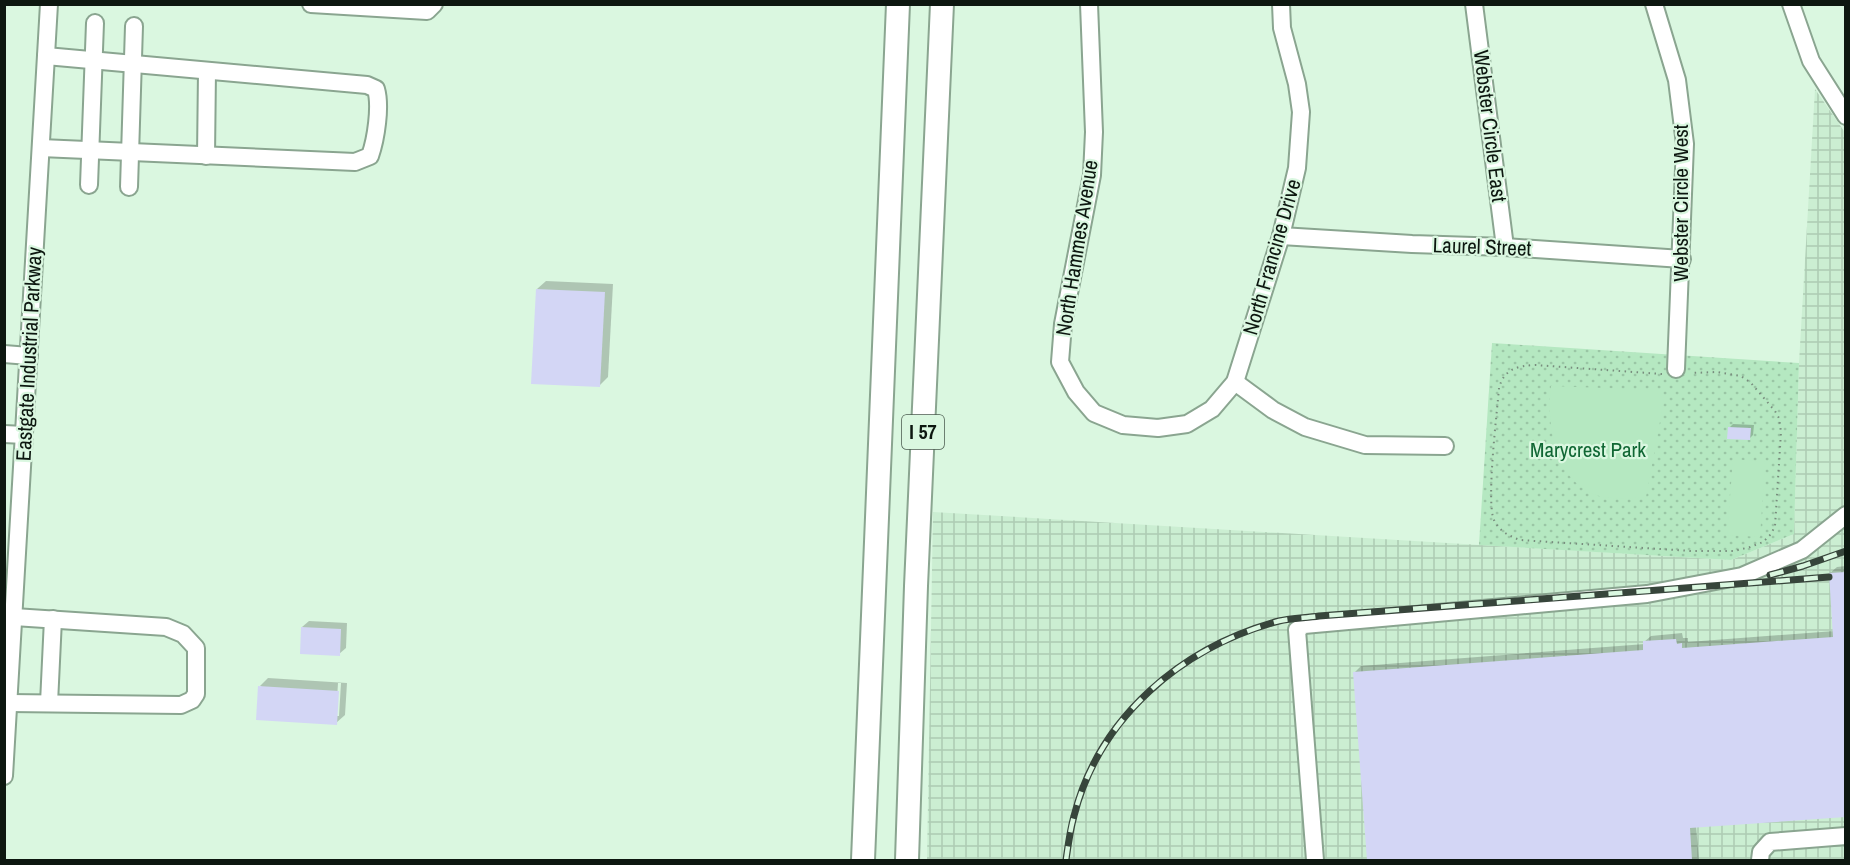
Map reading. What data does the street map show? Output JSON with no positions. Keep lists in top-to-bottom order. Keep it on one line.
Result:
{"streets":{"highway":["I 57"],"street":["Webster Circle East","Webster Circle West","Laurel Street","North Hammes Avenue","North Francine Drive","Eastgate Industrial Parkway"]},"crossings":[["Webster Circle East","Laurel Street"],["Webster Circle West","Laurel Street"],["Laurel Street","North Francine Drive"],["North Hammes Avenue","North Francine Drive"]],"parks":["Marycrest Park"]}
